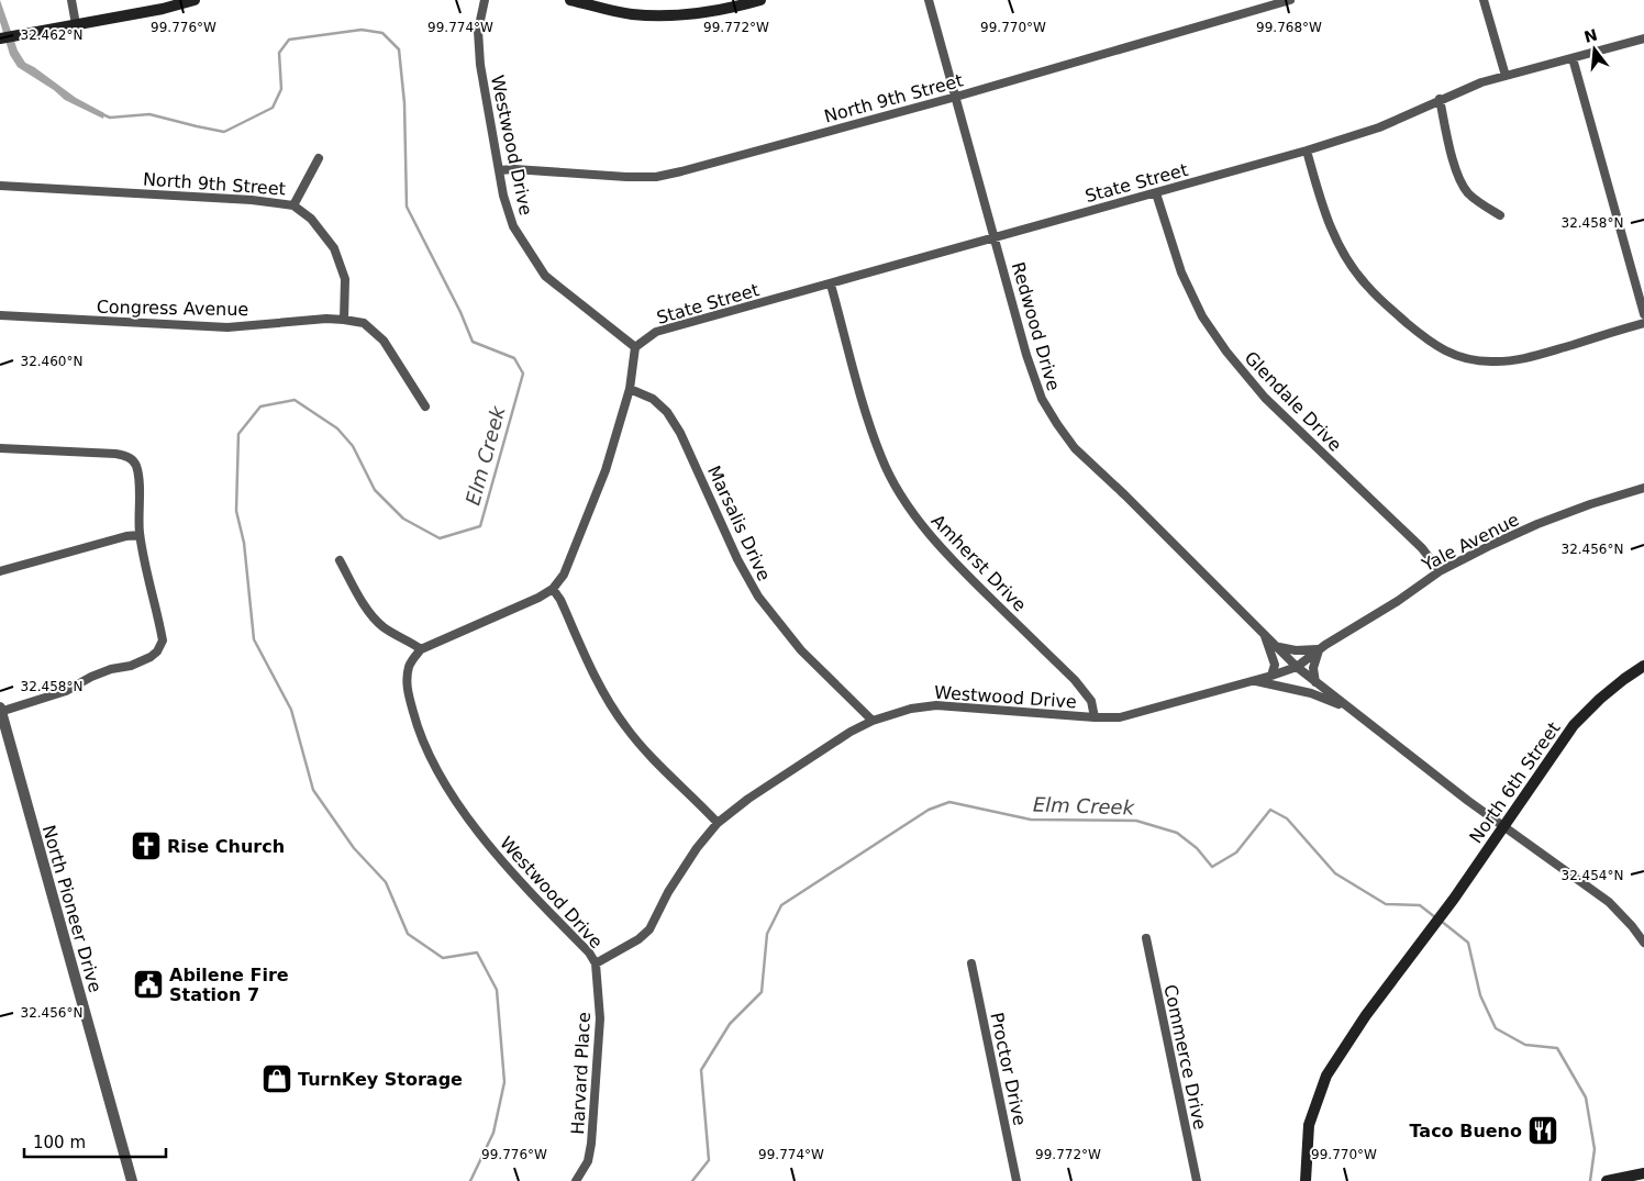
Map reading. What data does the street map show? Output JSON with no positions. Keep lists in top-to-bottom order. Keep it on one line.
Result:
{"streets":{"main road":["North 6th Street"],"street":["North 9th Street","Westwood Drive","State Street","Congress Avenue","Redwood Drive","Glendale Drive","Marsalis Drive","Yale Avenue","Amherst Drive","North Pioneer Drive","Commerce Drive","Proctor Drive","Harvard Place"]},"crossings":[["North 9th Street","Westwood Drive"],["North 9th Street","Congress Avenue"],["North 9th Street","Redwood Drive"],["Westwood Drive","State Street"],["Westwood Drive","Redwood Drive"],["Westwood Drive","Marsalis Drive"],["Westwood Drive","Yale Avenue"],["Westwood Drive","Amherst Drive"],["Westwood Drive","Harvard Place"],["State Street","Redwood Drive"],["State Street","Glendale Drive"],["State Street","Amherst Drive"],["Redwood Drive","Yale Avenue"],["Glendale Drive","Yale Avenue"]],"water":["Elm Creek"],"places":{"church":["Rise Church"],"public building":["Abilene Fire Station 7"],"shop":["TurnKey Storage"],"restaurant":["Taco Bueno"]},"scale_bar":"100 m","north":"top","coordinates":["99.776°W","99.774°W","99.772°W","99.770°W","99.768°W","32.462°N","32.458°N","32.460°N","32.456°N","32.454°N"]}
